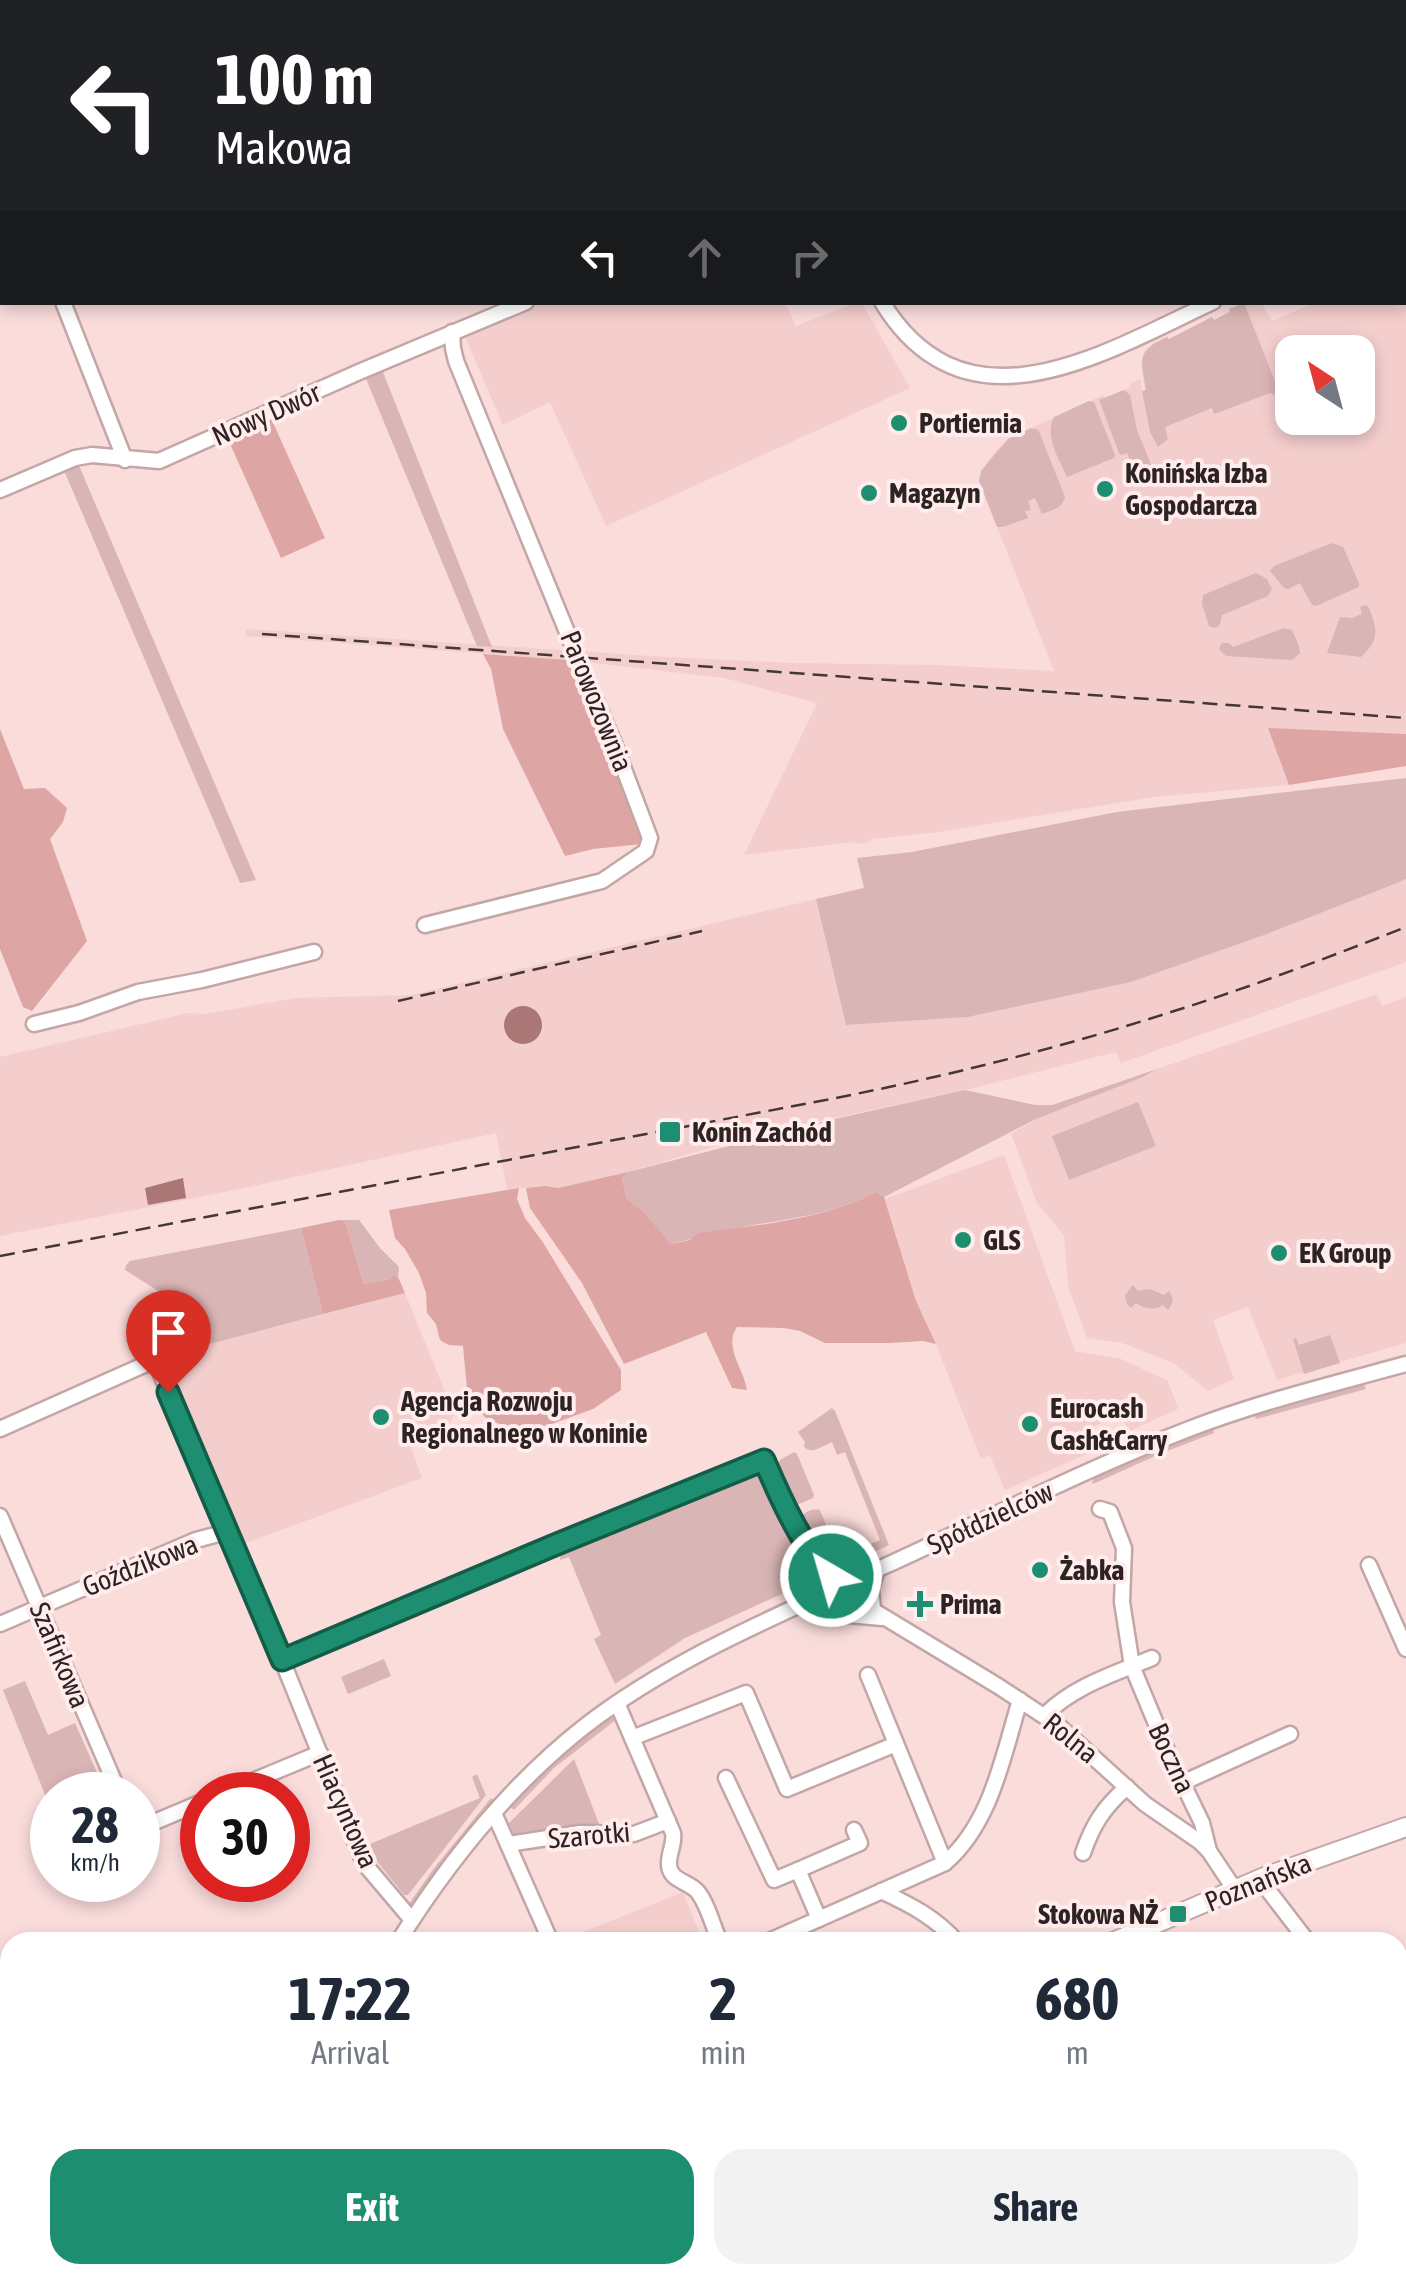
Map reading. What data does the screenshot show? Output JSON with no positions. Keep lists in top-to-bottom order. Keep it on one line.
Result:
{"streets":{"main road":["Poznańska"],"street":["Nowy Dwór","Parowozownia","Spółdzielców","Goździkowa","Szafirkowa","Rolna","Boczna","Hiacyntowa","Szarotki"]},"crossings":[["Nowy Dwór","Parowozownia"],["Spółdzielców","Rolna"],["Spółdzielców","Hiacyntowa"],["Goździkowa","Szafirkowa"],["Goździkowa","Hiacyntowa"],["Rolna","Boczna"],["Rolna","Poznańska"]],"places":{"other":["Portiernia","Konińska Izba Gospodarcza","Magazyn","GLS","EK Group","Agencja Rozwoju Regionalnego w Koninie","Eurocash Cash&Carry","Żabka"],"transit":["Konin Zachód","Stokowa NŻ"],"health":["Prima"]},"north":"top left","page":{"turn":["100 m","Makowa"],"speed":"28 km/h","limit":"30","eta":["17:22","Arrival","2","min","680","m"],"buttons":["Exit","Share"]}}
